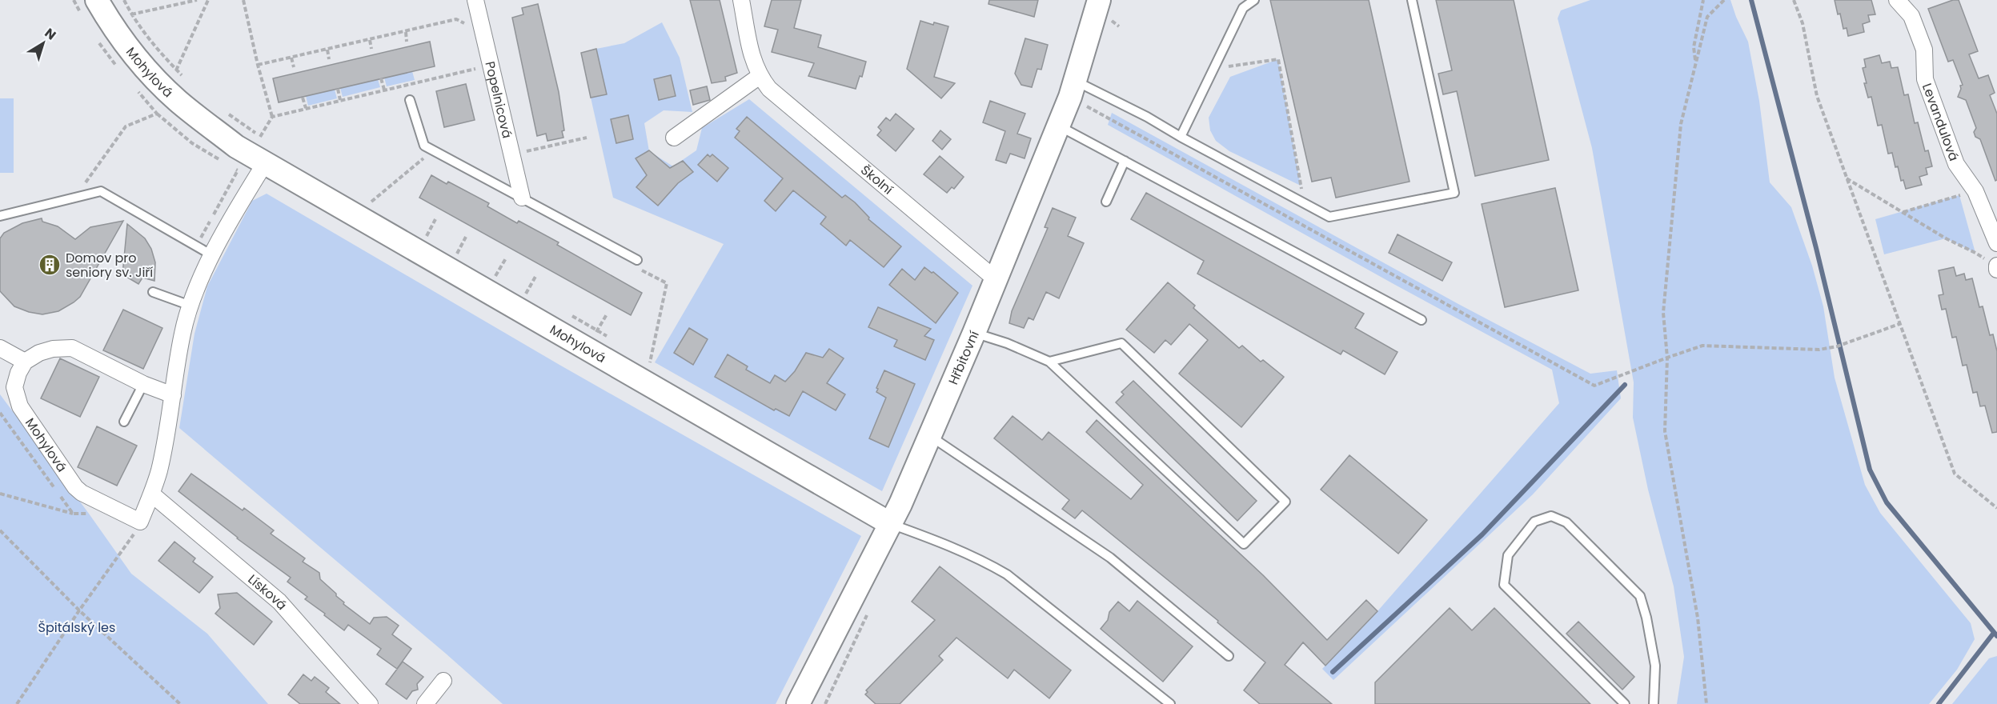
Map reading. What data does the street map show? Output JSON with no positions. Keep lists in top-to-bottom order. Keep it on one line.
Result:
{"streets":{"street":["Mohylová","Popelnicová","Levandulová","Školní","Hřbitovní","Lísková"]},"crossings":[["Mohylová","Hřbitovní"],["Školní","Hřbitovní"]],"parks":["Špitálský les"],"places":{"building":["Domov pro seniory sv. Jiří"]},"north":"top right"}
